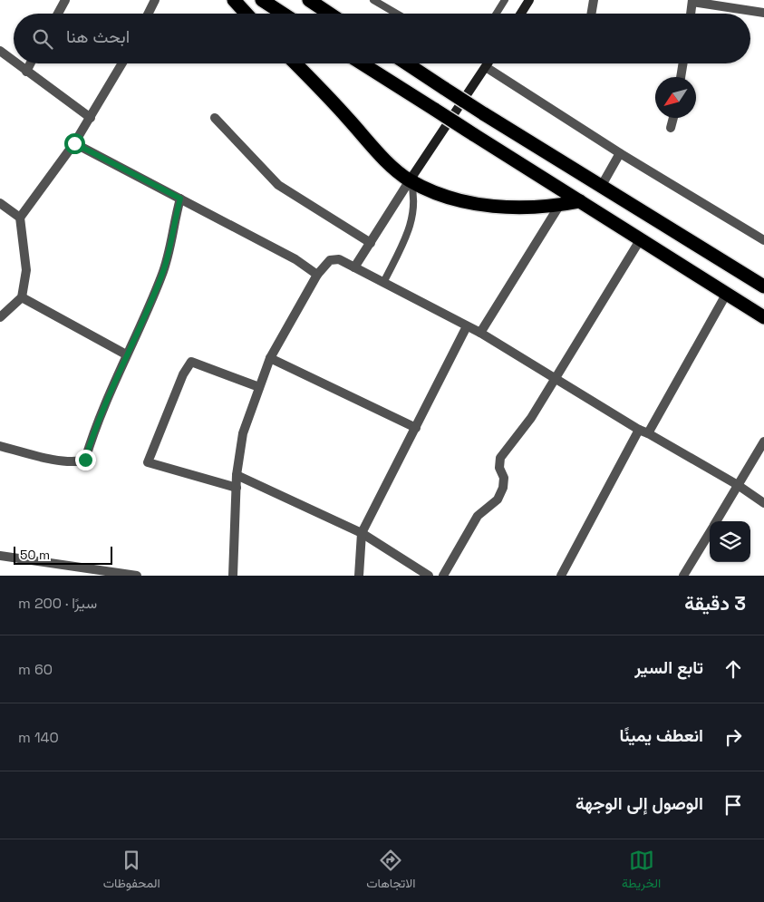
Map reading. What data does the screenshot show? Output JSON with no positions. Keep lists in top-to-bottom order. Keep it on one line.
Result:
{"scale_bar":"50 m","north":"bottom left","page":{"search":"ابحث هنا","scale":"50 m","heading":["3 دقيقة","سيرًا · 200 m"],"list":[["تابع السير","60 m"],["انعطف يمينًا","140 m"],"الوصول إلى الوجهة"],"nav":["الخريطة","الاتجاهات","المحفوظات"]}}
